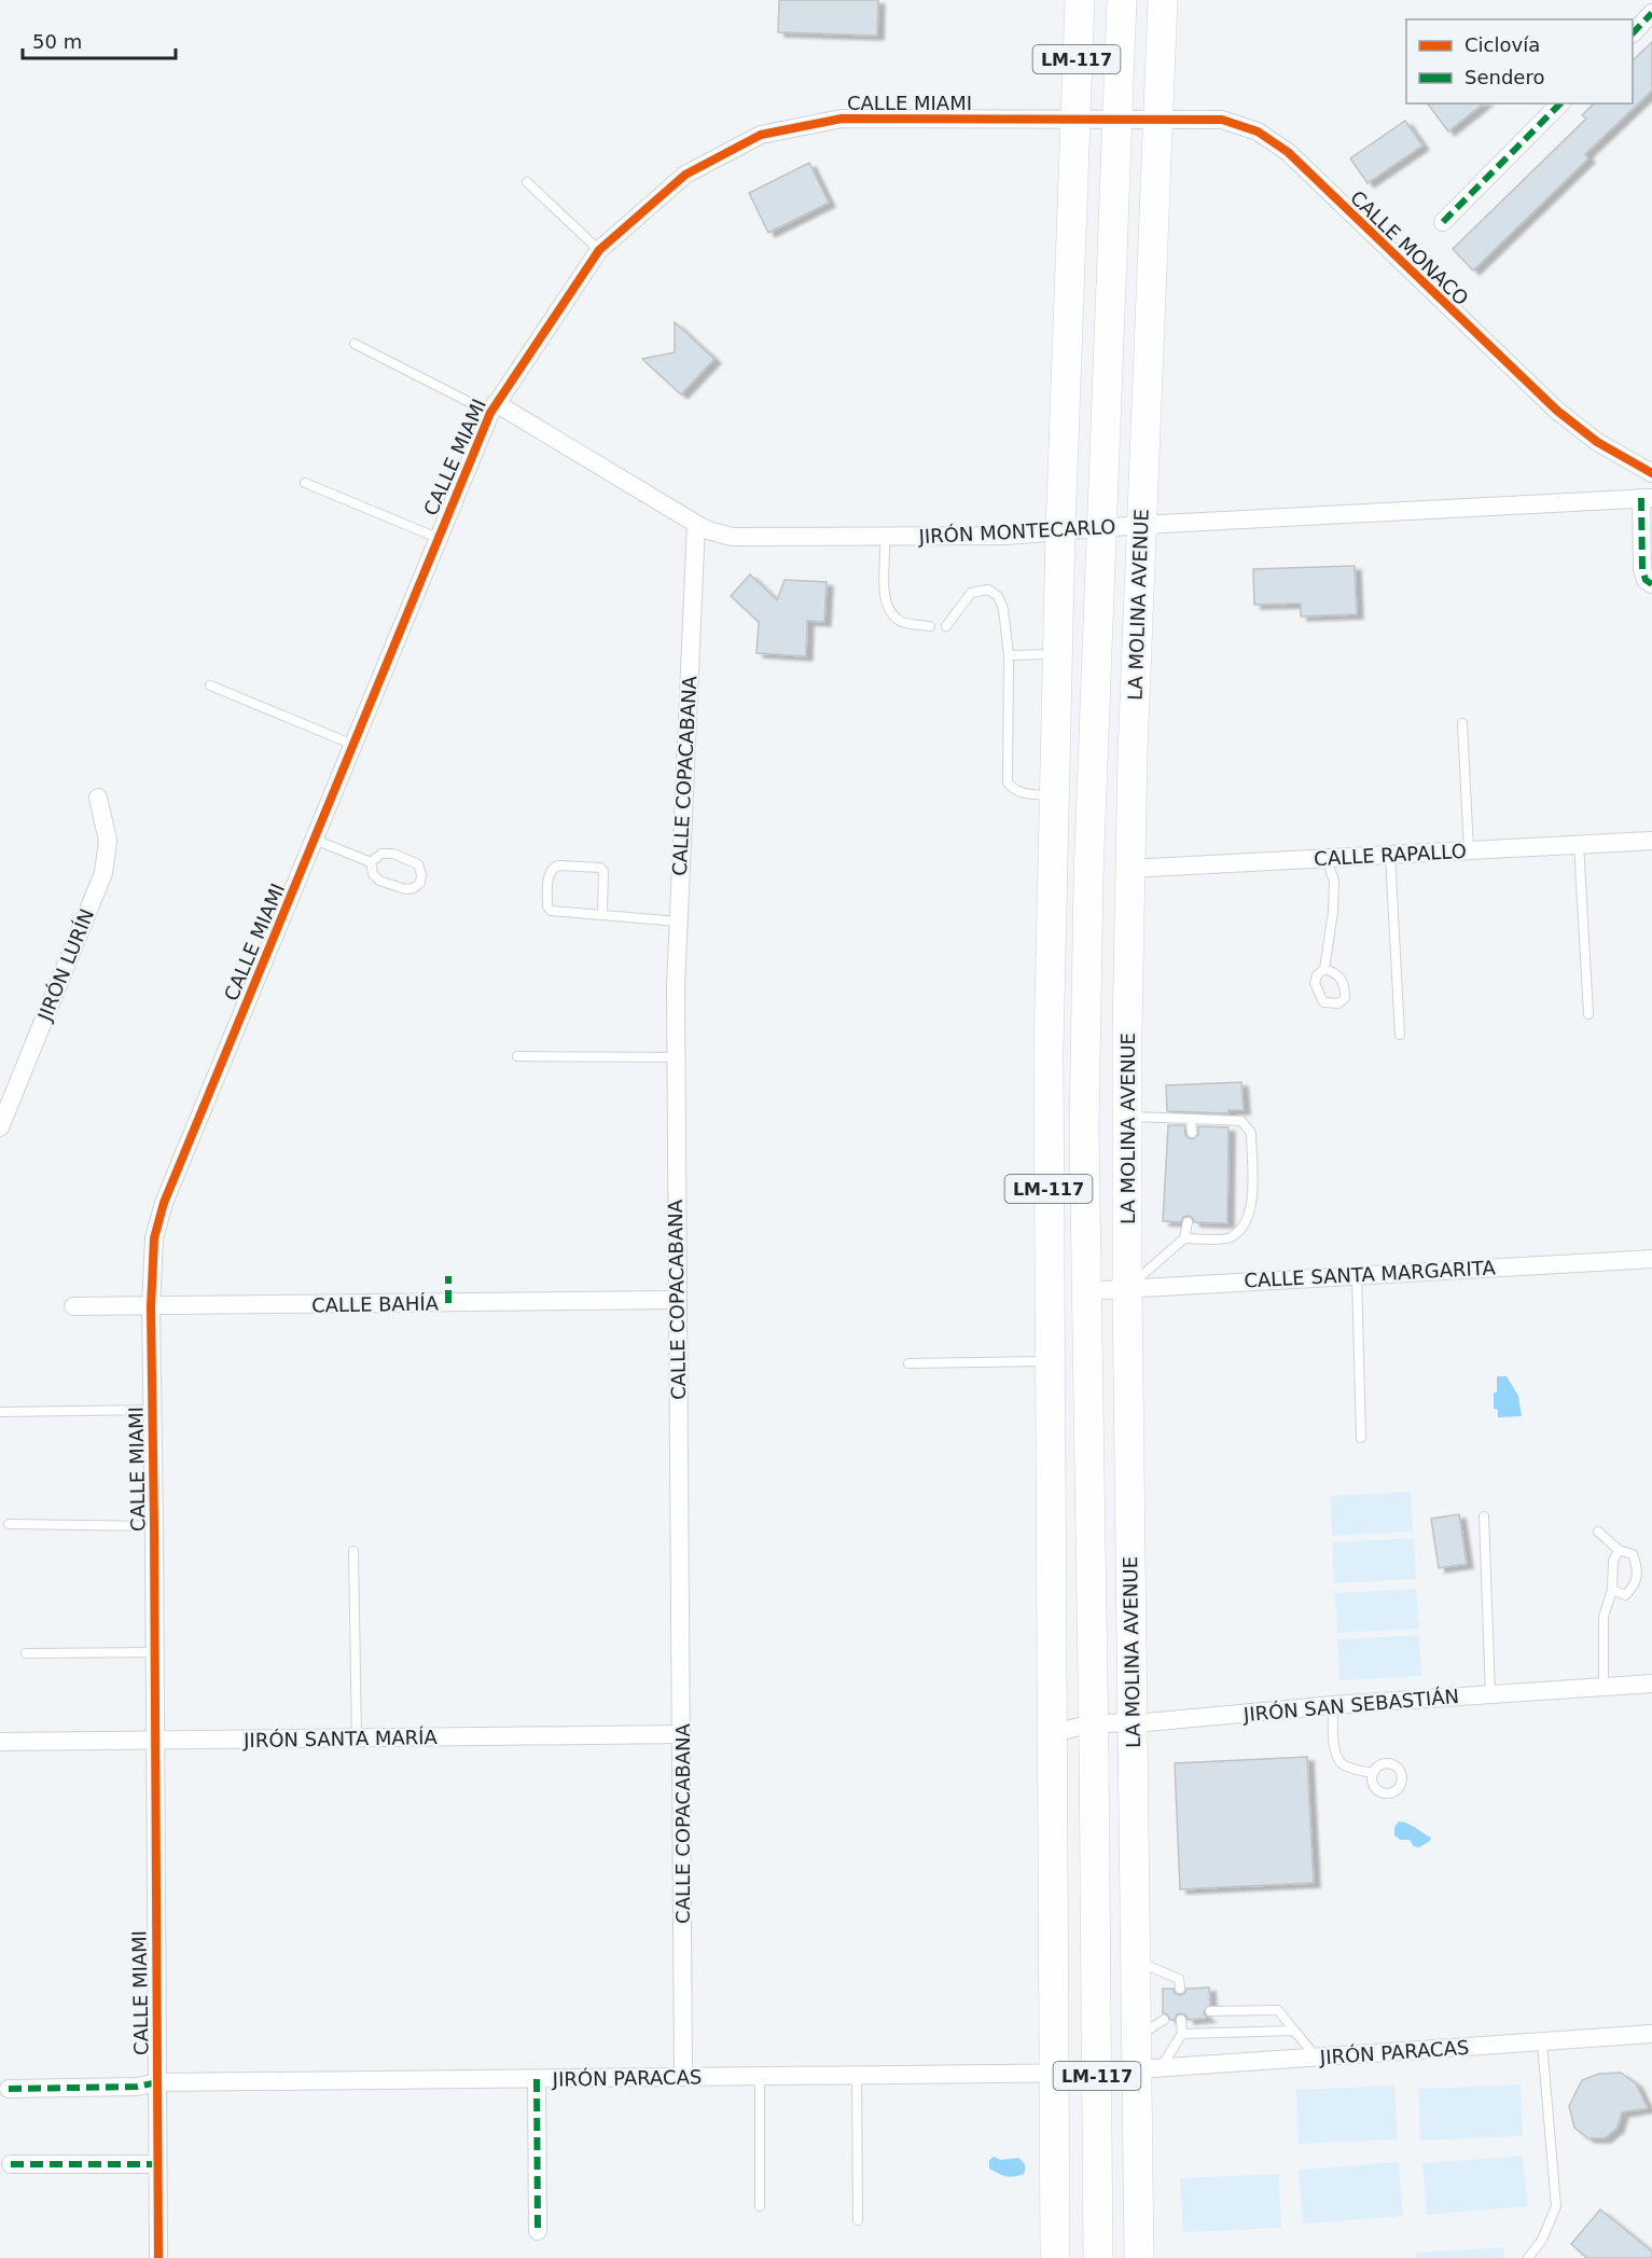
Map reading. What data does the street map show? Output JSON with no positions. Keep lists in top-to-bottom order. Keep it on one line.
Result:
{"streets":{"main road":["LM-117","LA MOLINA AVENUE"],"street":["CALLE MIAMI","CALLE MONACO","JIRÓN MONTECARLO","CALLE COPACABANA","CALLE RAPALLO","JIRÓN LURÍN","CALLE SANTA MARGARITA","CALLE BAHÍA","JIRÓN SAN SEBASTIÁN","JIRÓN SANTA MARÍA","JIRÓN PARACAS"]},"crossings":[["LM-117","CALLE MIAMI"],["LM-117","JIRÓN MONTECARLO"],["LM-117","JIRÓN SAN SEBASTIÁN"],["LM-117","JIRÓN PARACAS"],["CALLE MIAMI","CALLE MONACO"],["CALLE MIAMI","JIRÓN MONTECARLO"],["CALLE MIAMI","LA MOLINA AVENUE"],["CALLE MIAMI","CALLE BAHÍA"],["CALLE MIAMI","JIRÓN SANTA MARÍA"],["CALLE MIAMI","JIRÓN PARACAS"],["CALLE MONACO","LA MOLINA AVENUE"],["JIRÓN MONTECARLO","LA MOLINA AVENUE"],["JIRÓN MONTECARLO","CALLE COPACABANA"],["LA MOLINA AVENUE","CALLE RAPALLO"],["LA MOLINA AVENUE","CALLE SANTA MARGARITA"],["LA MOLINA AVENUE","JIRÓN SAN SEBASTIÁN"],["LA MOLINA AVENUE","JIRÓN PARACAS"],["CALLE COPACABANA","CALLE BAHÍA"],["CALLE COPACABANA","JIRÓN SANTA MARÍA"],["CALLE COPACABANA","JIRÓN PARACAS"]],"legend":["Ciclovía","Sendero"],"scale_bar":"50 m"}
